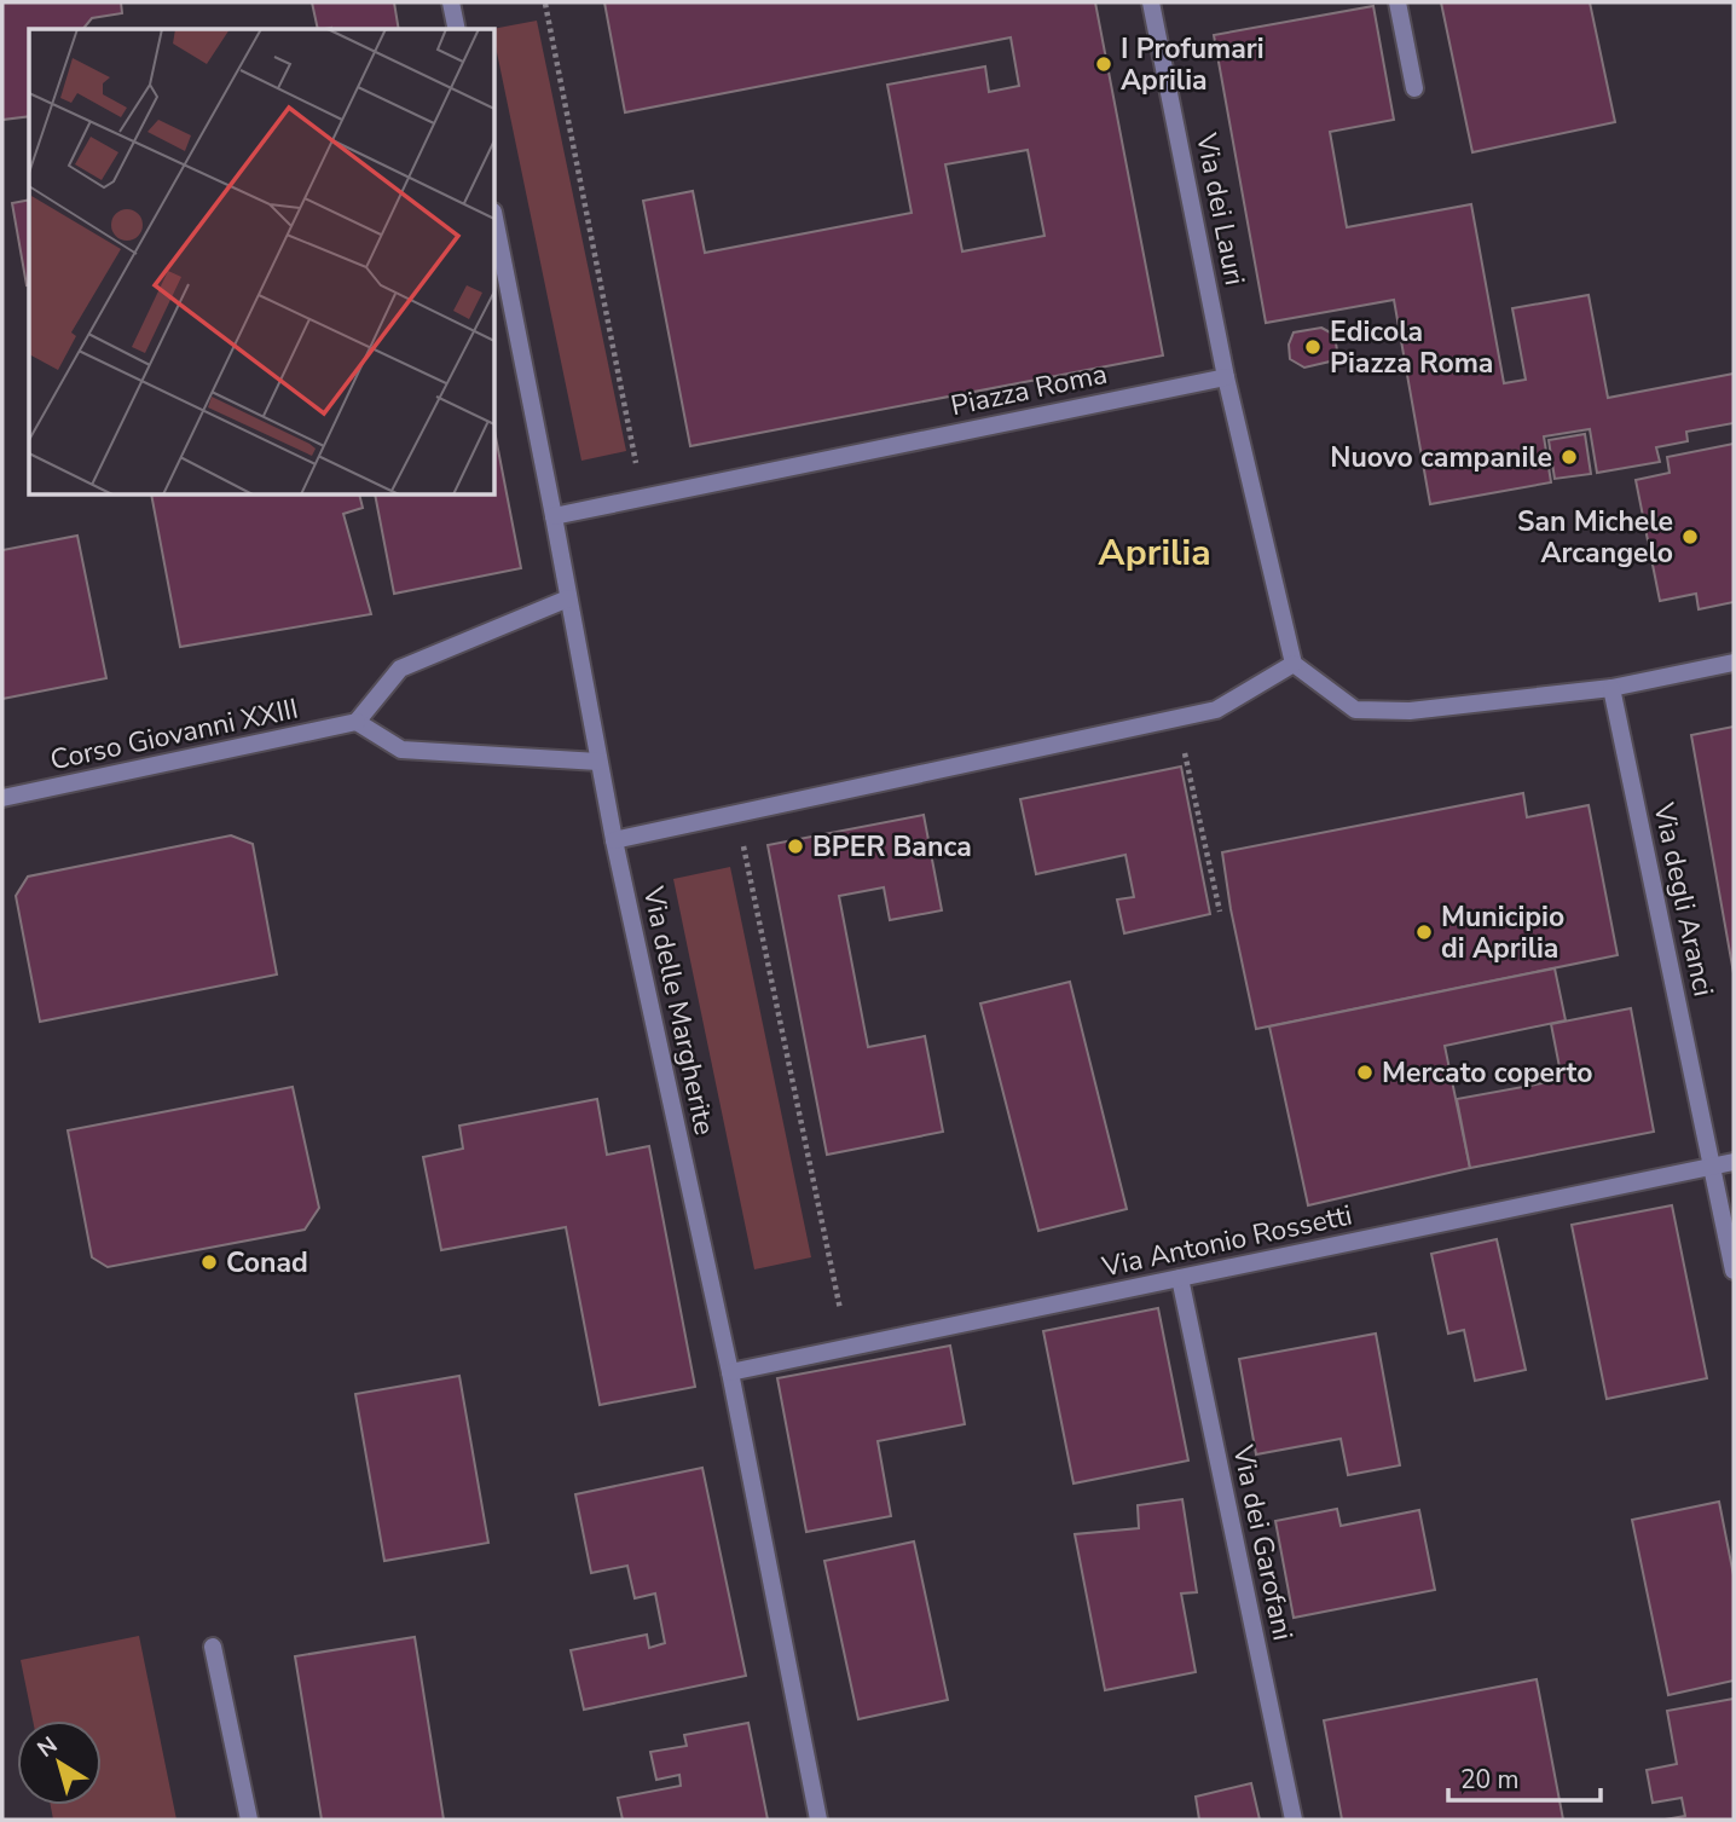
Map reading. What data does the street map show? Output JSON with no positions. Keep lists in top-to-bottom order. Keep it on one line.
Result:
{"streets":{"street":["Via dei Lauri","Piazza Roma","Corso Giovanni XXIII","Via degli Aranci","Via delle Margherite","Via Antonio Rossetti","Via dei Garofani"]},"crossings":[["Via dei Lauri","Piazza Roma"],["Piazza Roma","Via delle Margherite"],["Via degli Aranci","Via Antonio Rossetti"],["Via delle Margherite","Via Antonio Rossetti"],["Via Antonio Rossetti","Via dei Garofani"]],"districts":["Aprilia"],"places":["I Profumari Aprilia","Edicola Piazza Roma","Nuovo campanile","San Michele Arcangelo","BPER Banca","Municipio di Aprilia","Mercato coperto","Conad"],"scale_bar":"20 m","north":"top left"}
